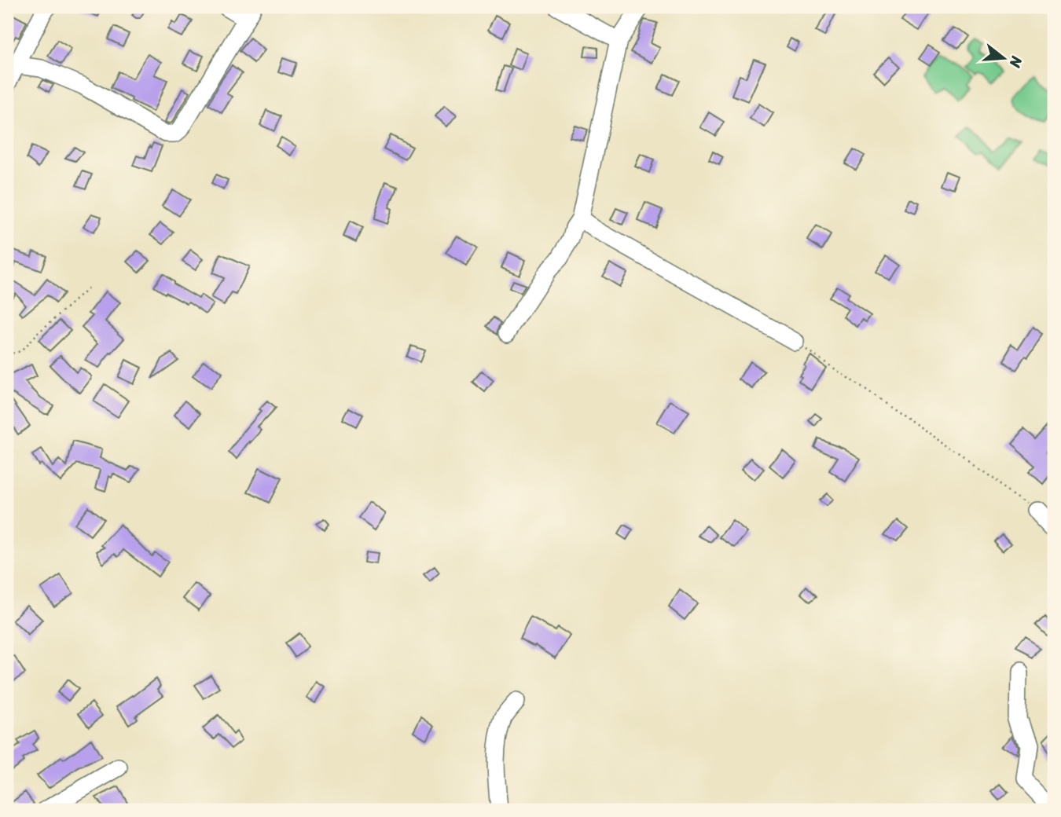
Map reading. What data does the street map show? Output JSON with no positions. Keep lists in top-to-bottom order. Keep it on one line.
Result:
{"north":"right"}
